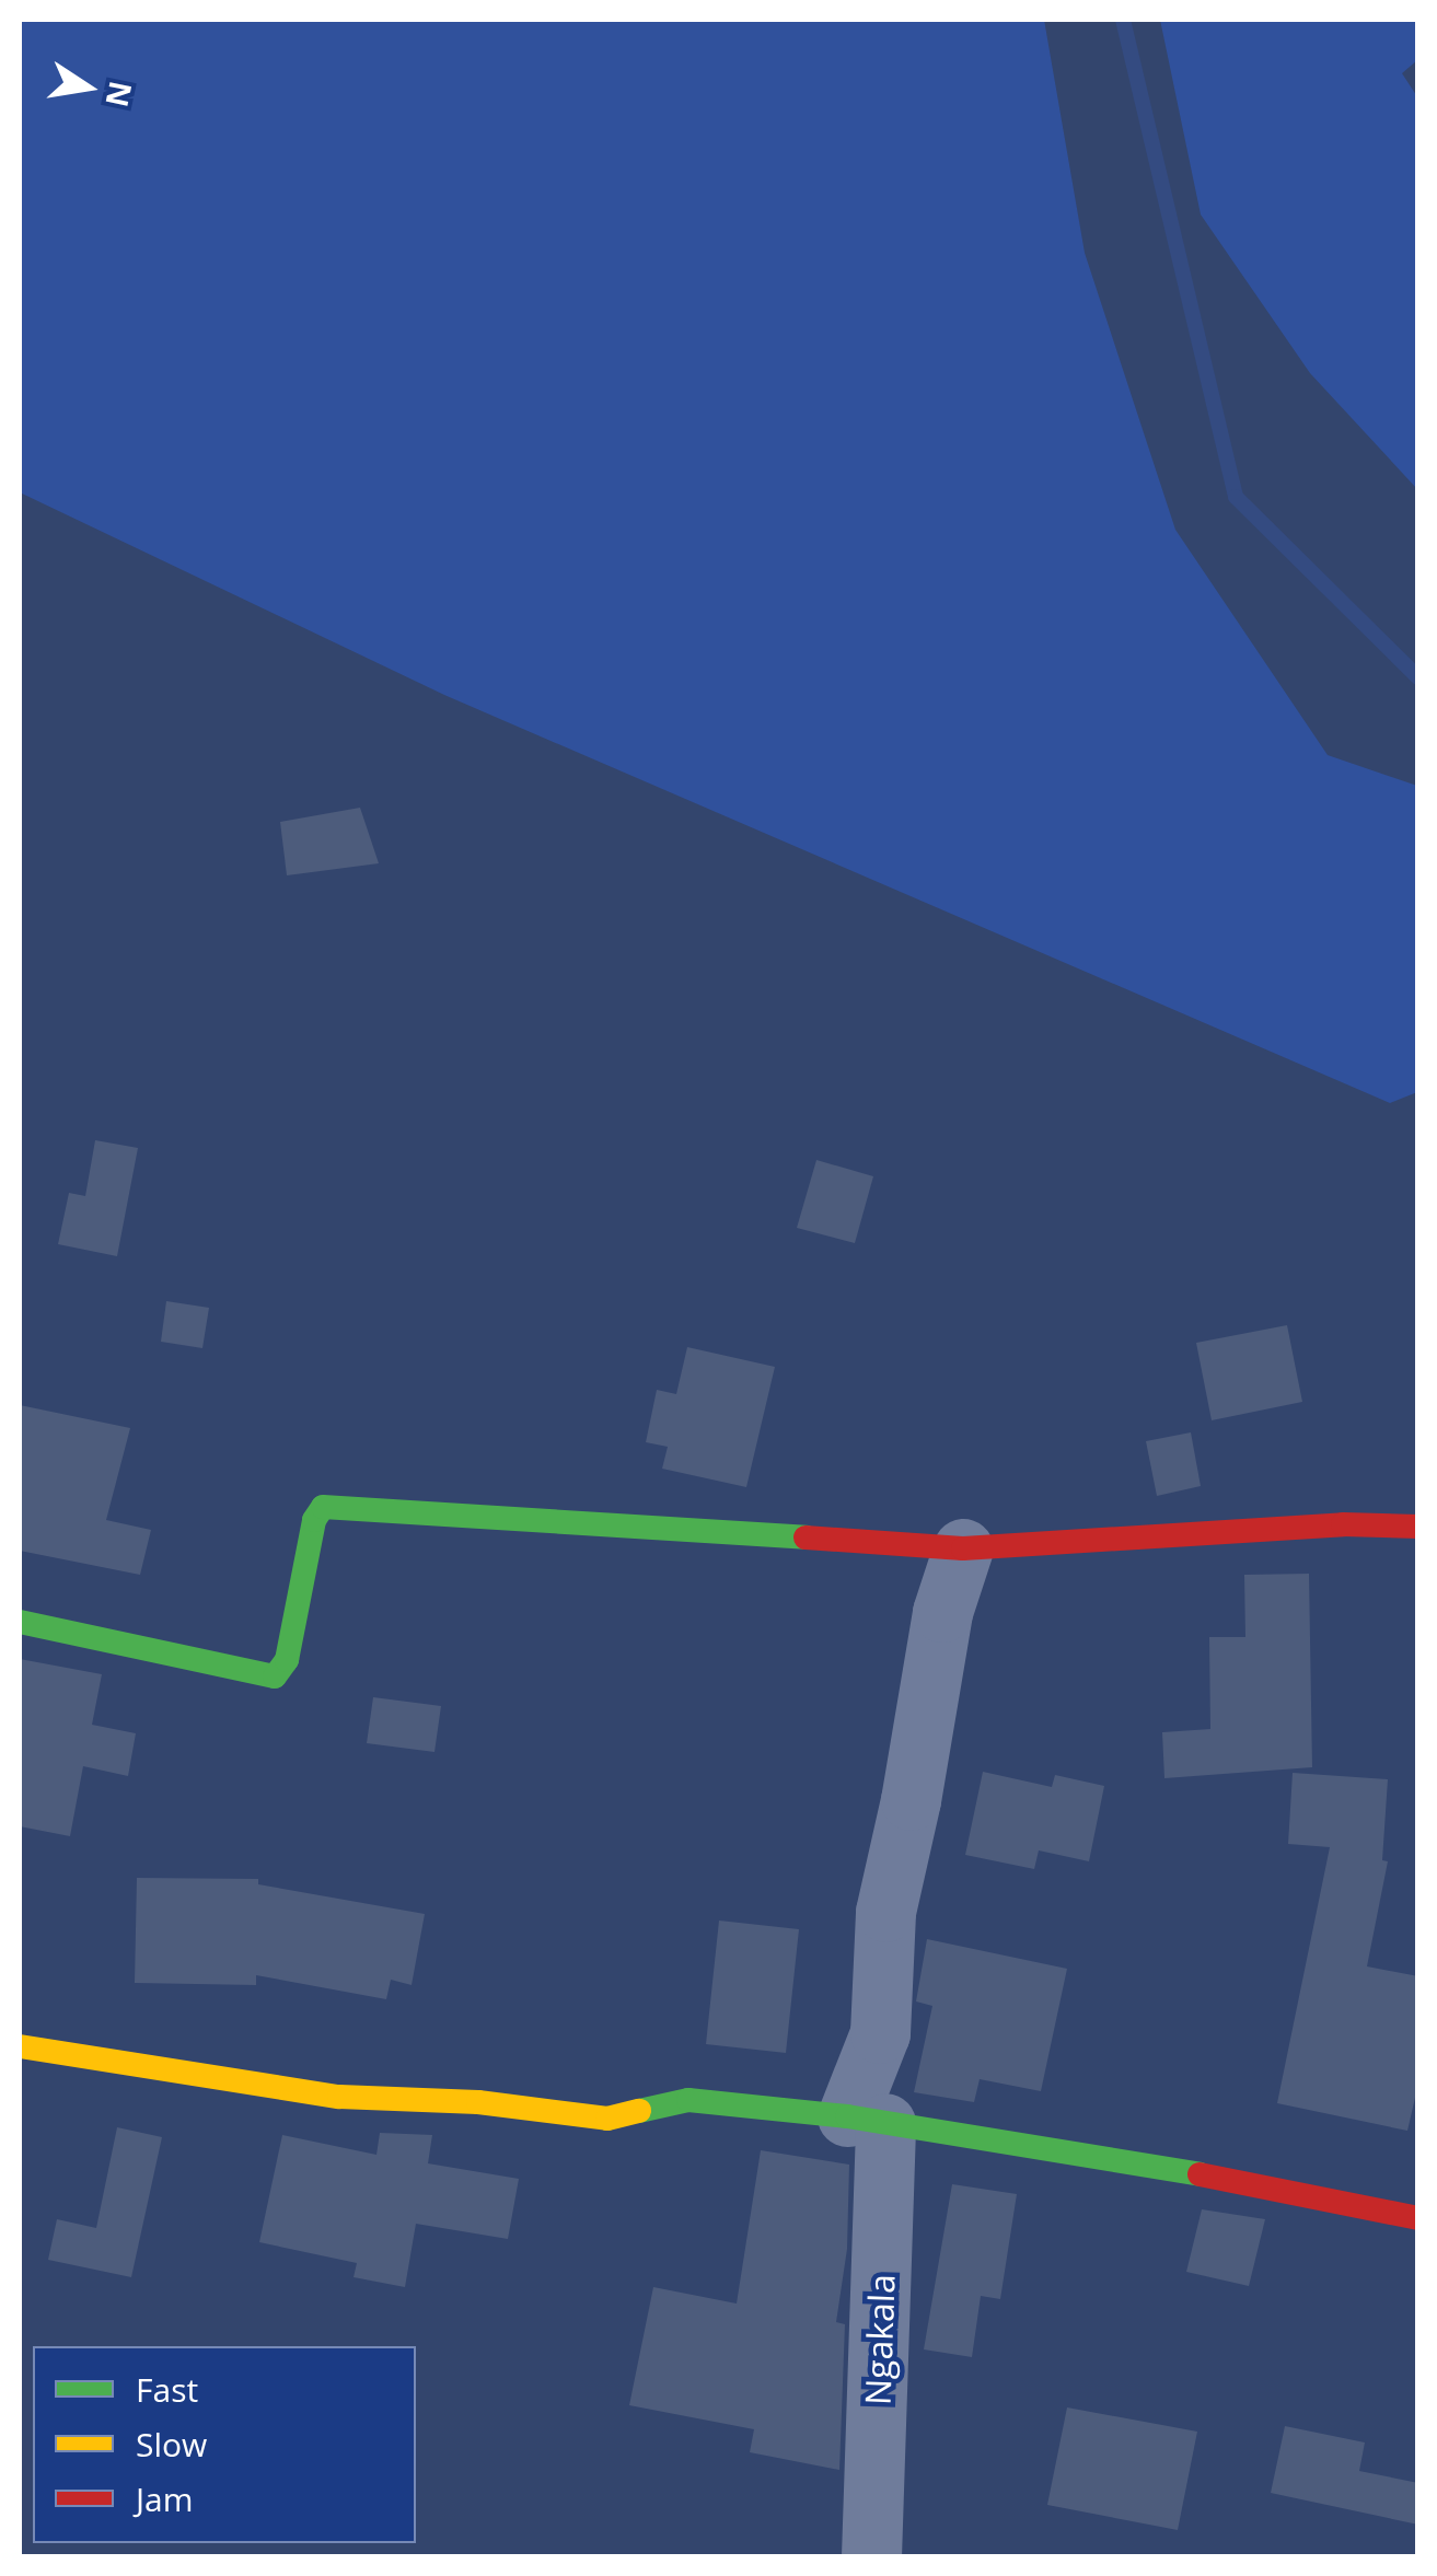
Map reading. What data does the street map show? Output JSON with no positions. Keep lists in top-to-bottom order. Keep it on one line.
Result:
{"streets":{"street":["Ngakala"]},"legend":["Fast","Slow","Jam"],"north":"right"}
